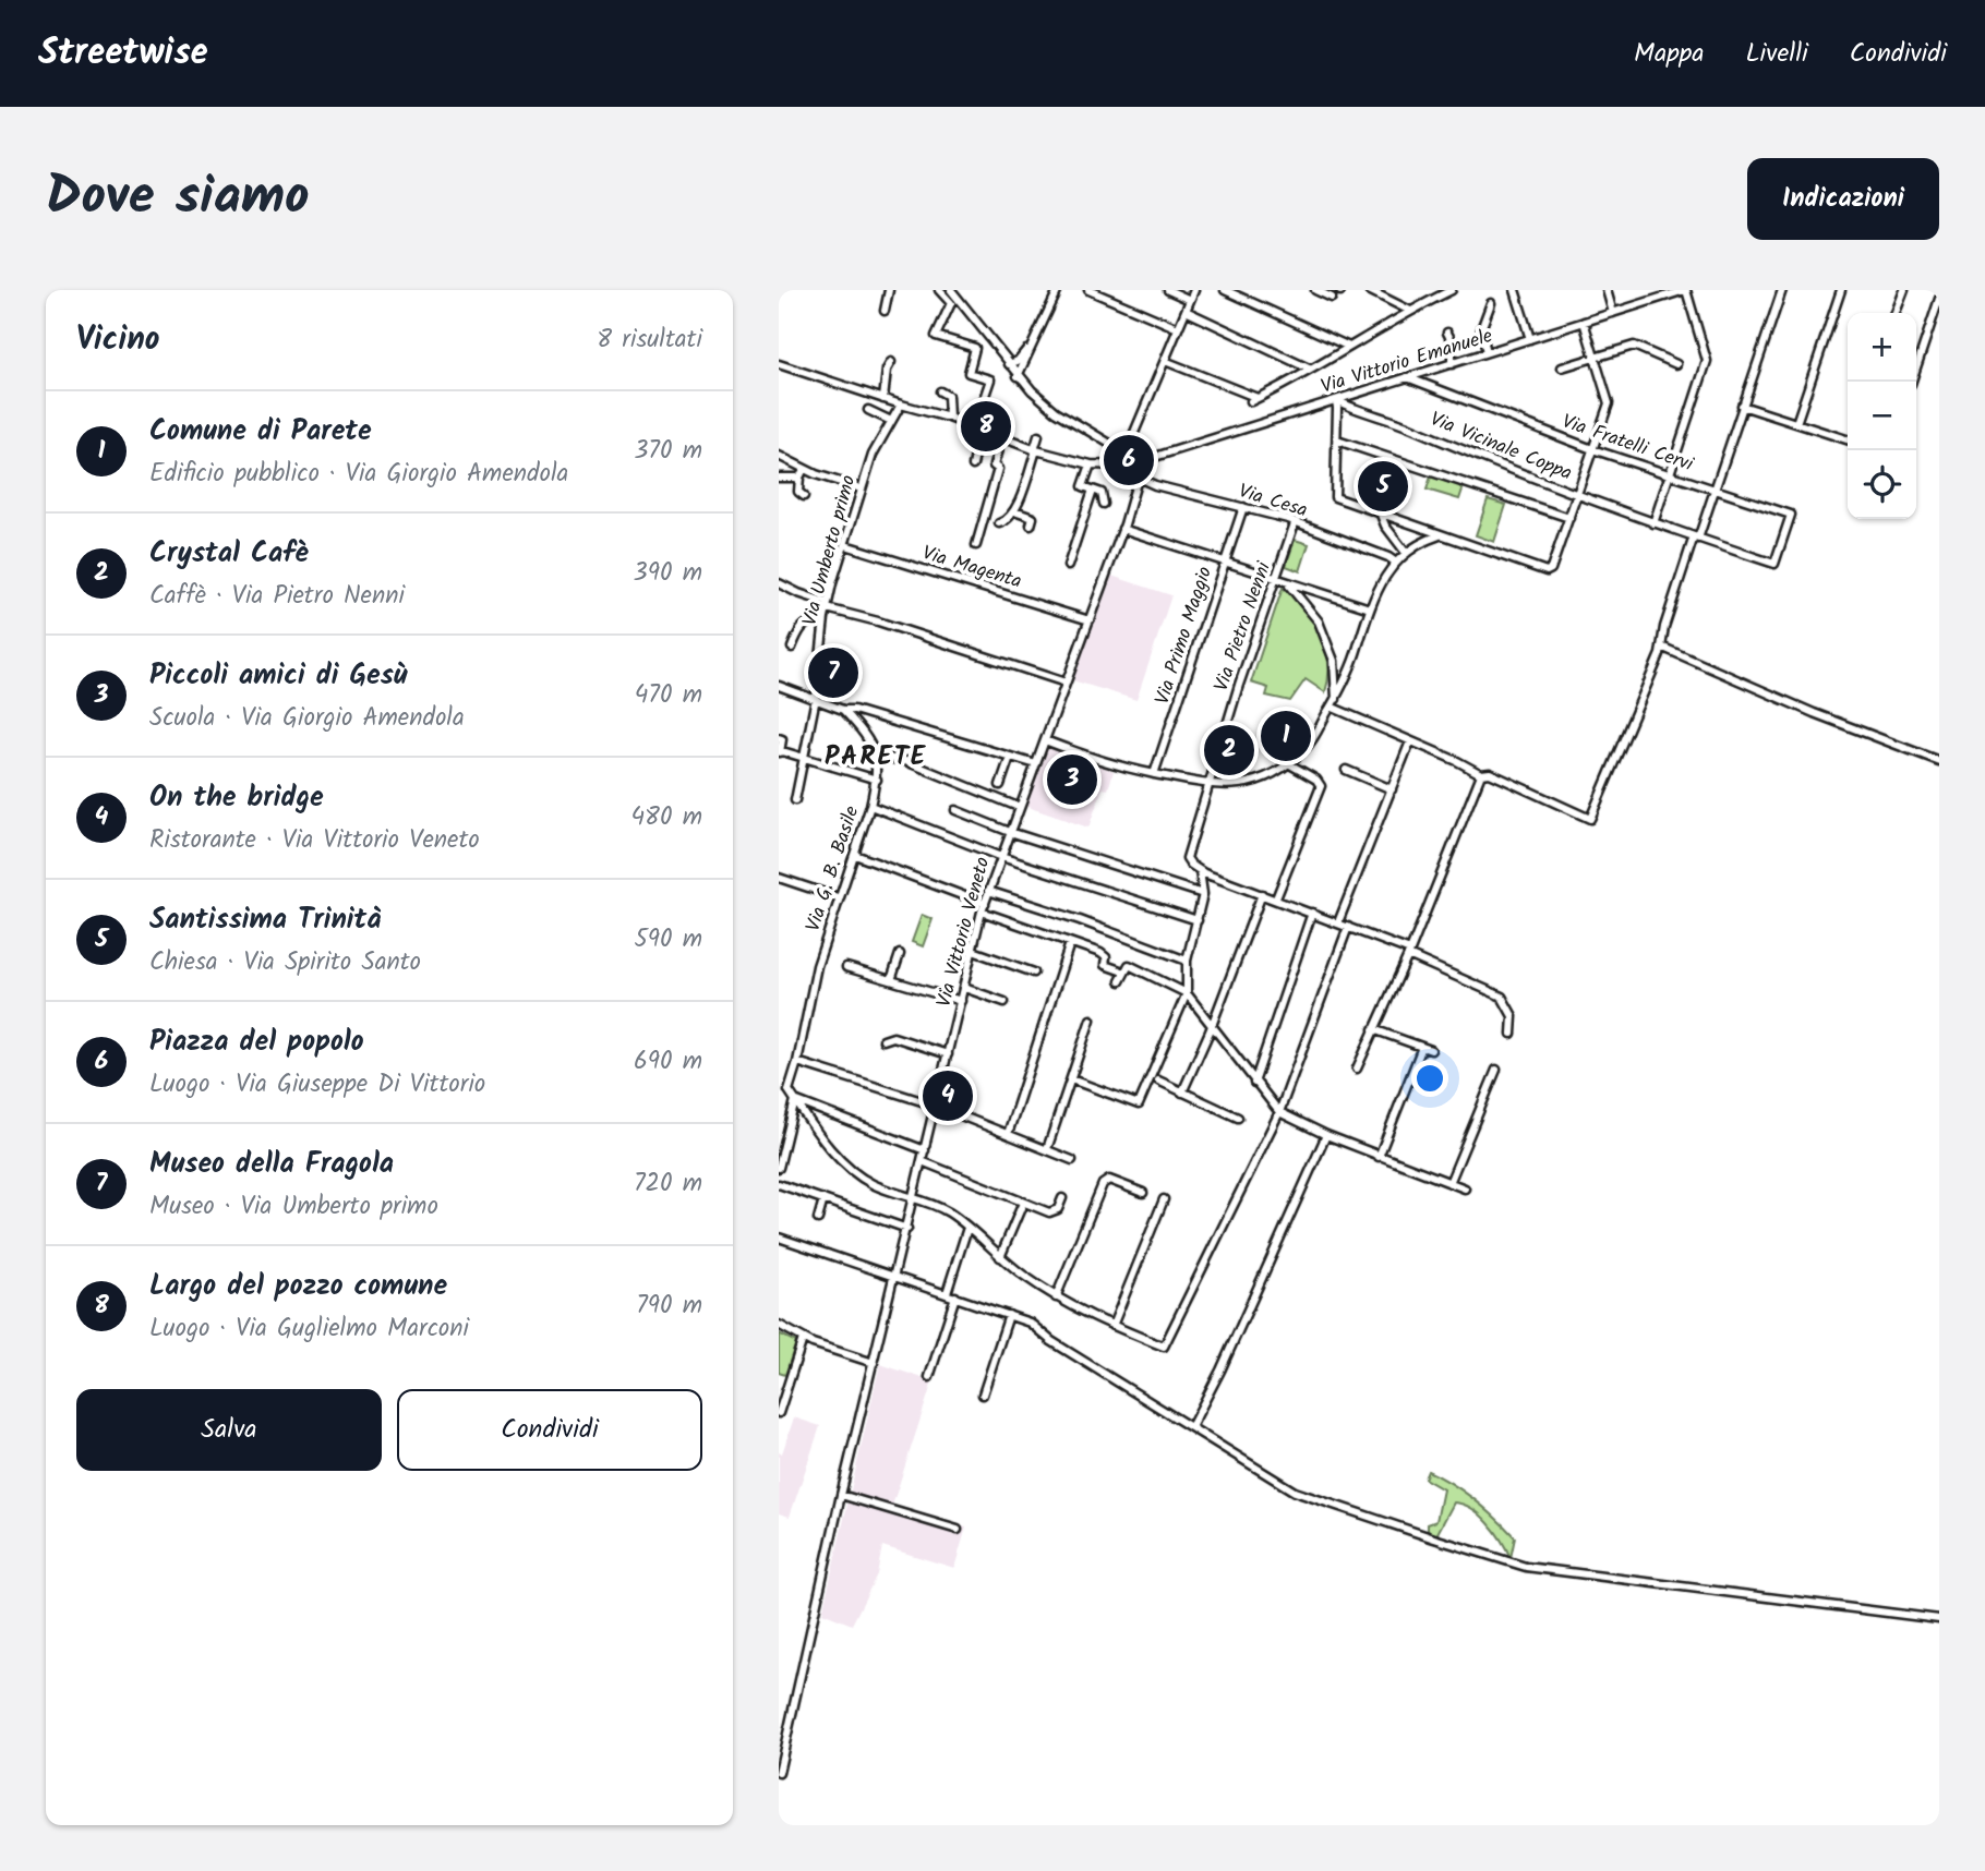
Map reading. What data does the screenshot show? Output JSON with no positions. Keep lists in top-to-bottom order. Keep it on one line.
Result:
{"streets":{"street":["Via Vittorio Emanuele","Via Fratelli Cervi","Via Vicinale Coppa","Via Cesa","Via Umberto primo","Via Magenta","Via Pietro Nenni","Via Primo Maggio","Via G. B. Basile","Via Vittorio Veneto"]},"crossings":[["Via Vittorio Emanuele","Via Fratelli Cervi"],["Via Vittorio Emanuele","Via Vicinale Coppa"],["Via Vittorio Emanuele","Via Cesa"],["Via Vittorio Emanuele","Via Vittorio Veneto"],["Via Fratelli Cervi","Via Vicinale Coppa"],["Via Cesa","Via Pietro Nenni"],["Via Cesa","Via Primo Maggio"],["Via Cesa","Via Vittorio Veneto"],["Via Umberto primo","Via Magenta"],["Via Magenta","Via Vittorio Veneto"]],"districts":["PARETE"],"page":{"header":"Streetwise","nav":["Mappa","Livelli","Condividi"],"title":"Dove siamo","buttons":["Indicazioni",["Salva","Condividi"]],"heading":["Vicino","8 risultati"],"map_buttons":["+","−"],"list":[{"mark":"1","name":"Comune di Parete","note":"Edificio pubblico · Via Giorgio Amendola","value":"370 m"},{"mark":"2","name":"Crystal Cafè","note":"Caffè · Via Pietro Nenni","value":"390 m"},{"mark":"3","name":"Piccoli amici di Gesù","note":"Scuola · Via Giorgio Amendola","value":"470 m"},{"mark":"4","name":"On the bridge","note":"Ristorante · Via Vittorio Veneto","value":"480 m"},{"mark":"5","name":"Santissima Trinità","note":"Chiesa · Via Spirito Santo","value":"590 m"},{"mark":"6","name":"Piazza del popolo","note":"Luogo · Via Giuseppe Di Vittorio","value":"690 m"},{"mark":"7","name":"Museo della Fragola","note":"Museo · Via Umberto primo","value":"720 m"},{"mark":"8","name":"Largo del pozzo comune","note":"Luogo · Via Guglielmo Marconi","value":"790 m"}],"pins":["8","6","5","7","1","2","3","4"]}}
